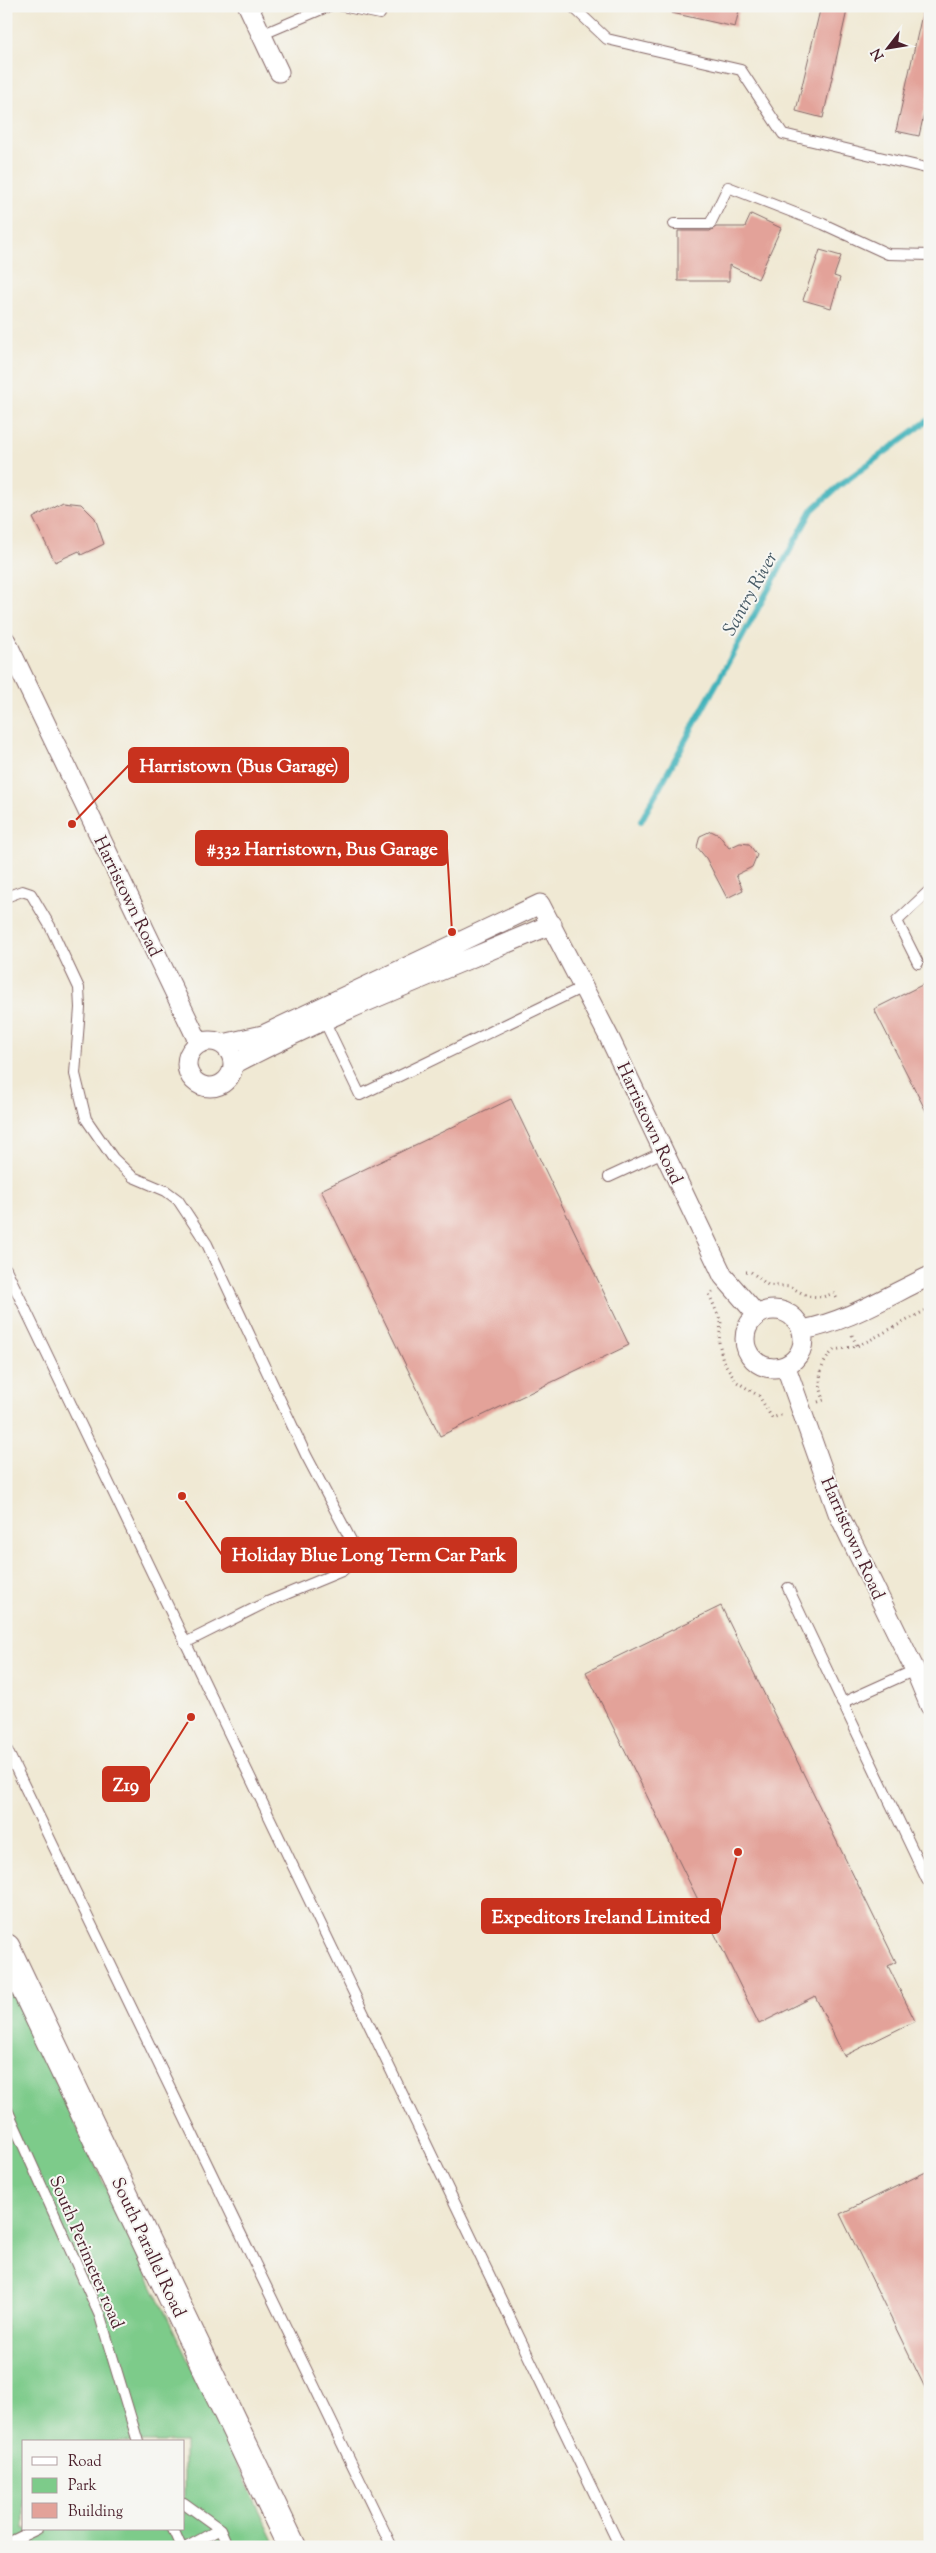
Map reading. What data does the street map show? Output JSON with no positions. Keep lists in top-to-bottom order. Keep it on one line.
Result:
{"streets":{"main road":["South Parallel Road"],"street":["Harristown Road"],"lane":["South Perimeter road"]},"water":["Santry River"],"places":["Harristown (Bus Garage)","#332 Harristown, Bus Garage","Holiday Blue Long Term Car Park","Z19","Expeditors Ireland Limited"],"legend":["Road","Park","Building"],"north":"bottom left"}
